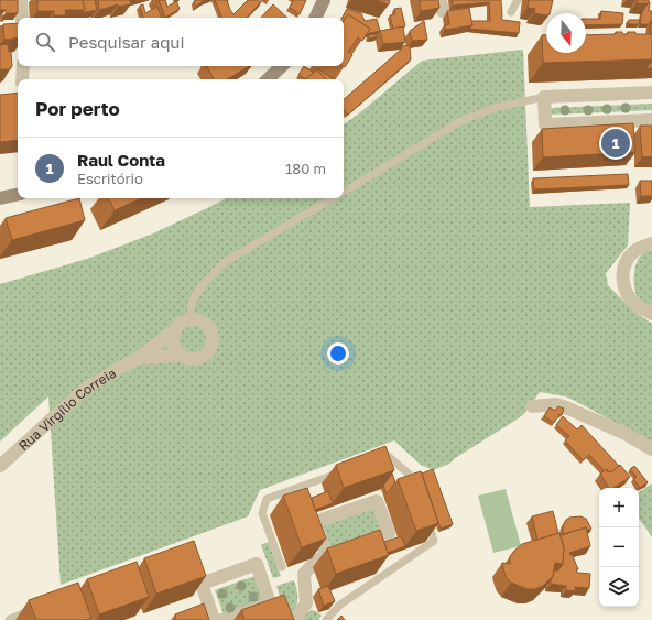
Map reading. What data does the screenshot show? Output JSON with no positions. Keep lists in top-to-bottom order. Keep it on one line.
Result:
{"streets":{"street":["Rua Virgílio Correia"]},"north":"bottom","page":{"search":"Pesquisar aqui","heading":"Por perto","pins":"1","list":[{"mark":"1","name":"Raul Conta","note":"Escritório","value":"180 m"}],"map_buttons":["+","−"]}}
